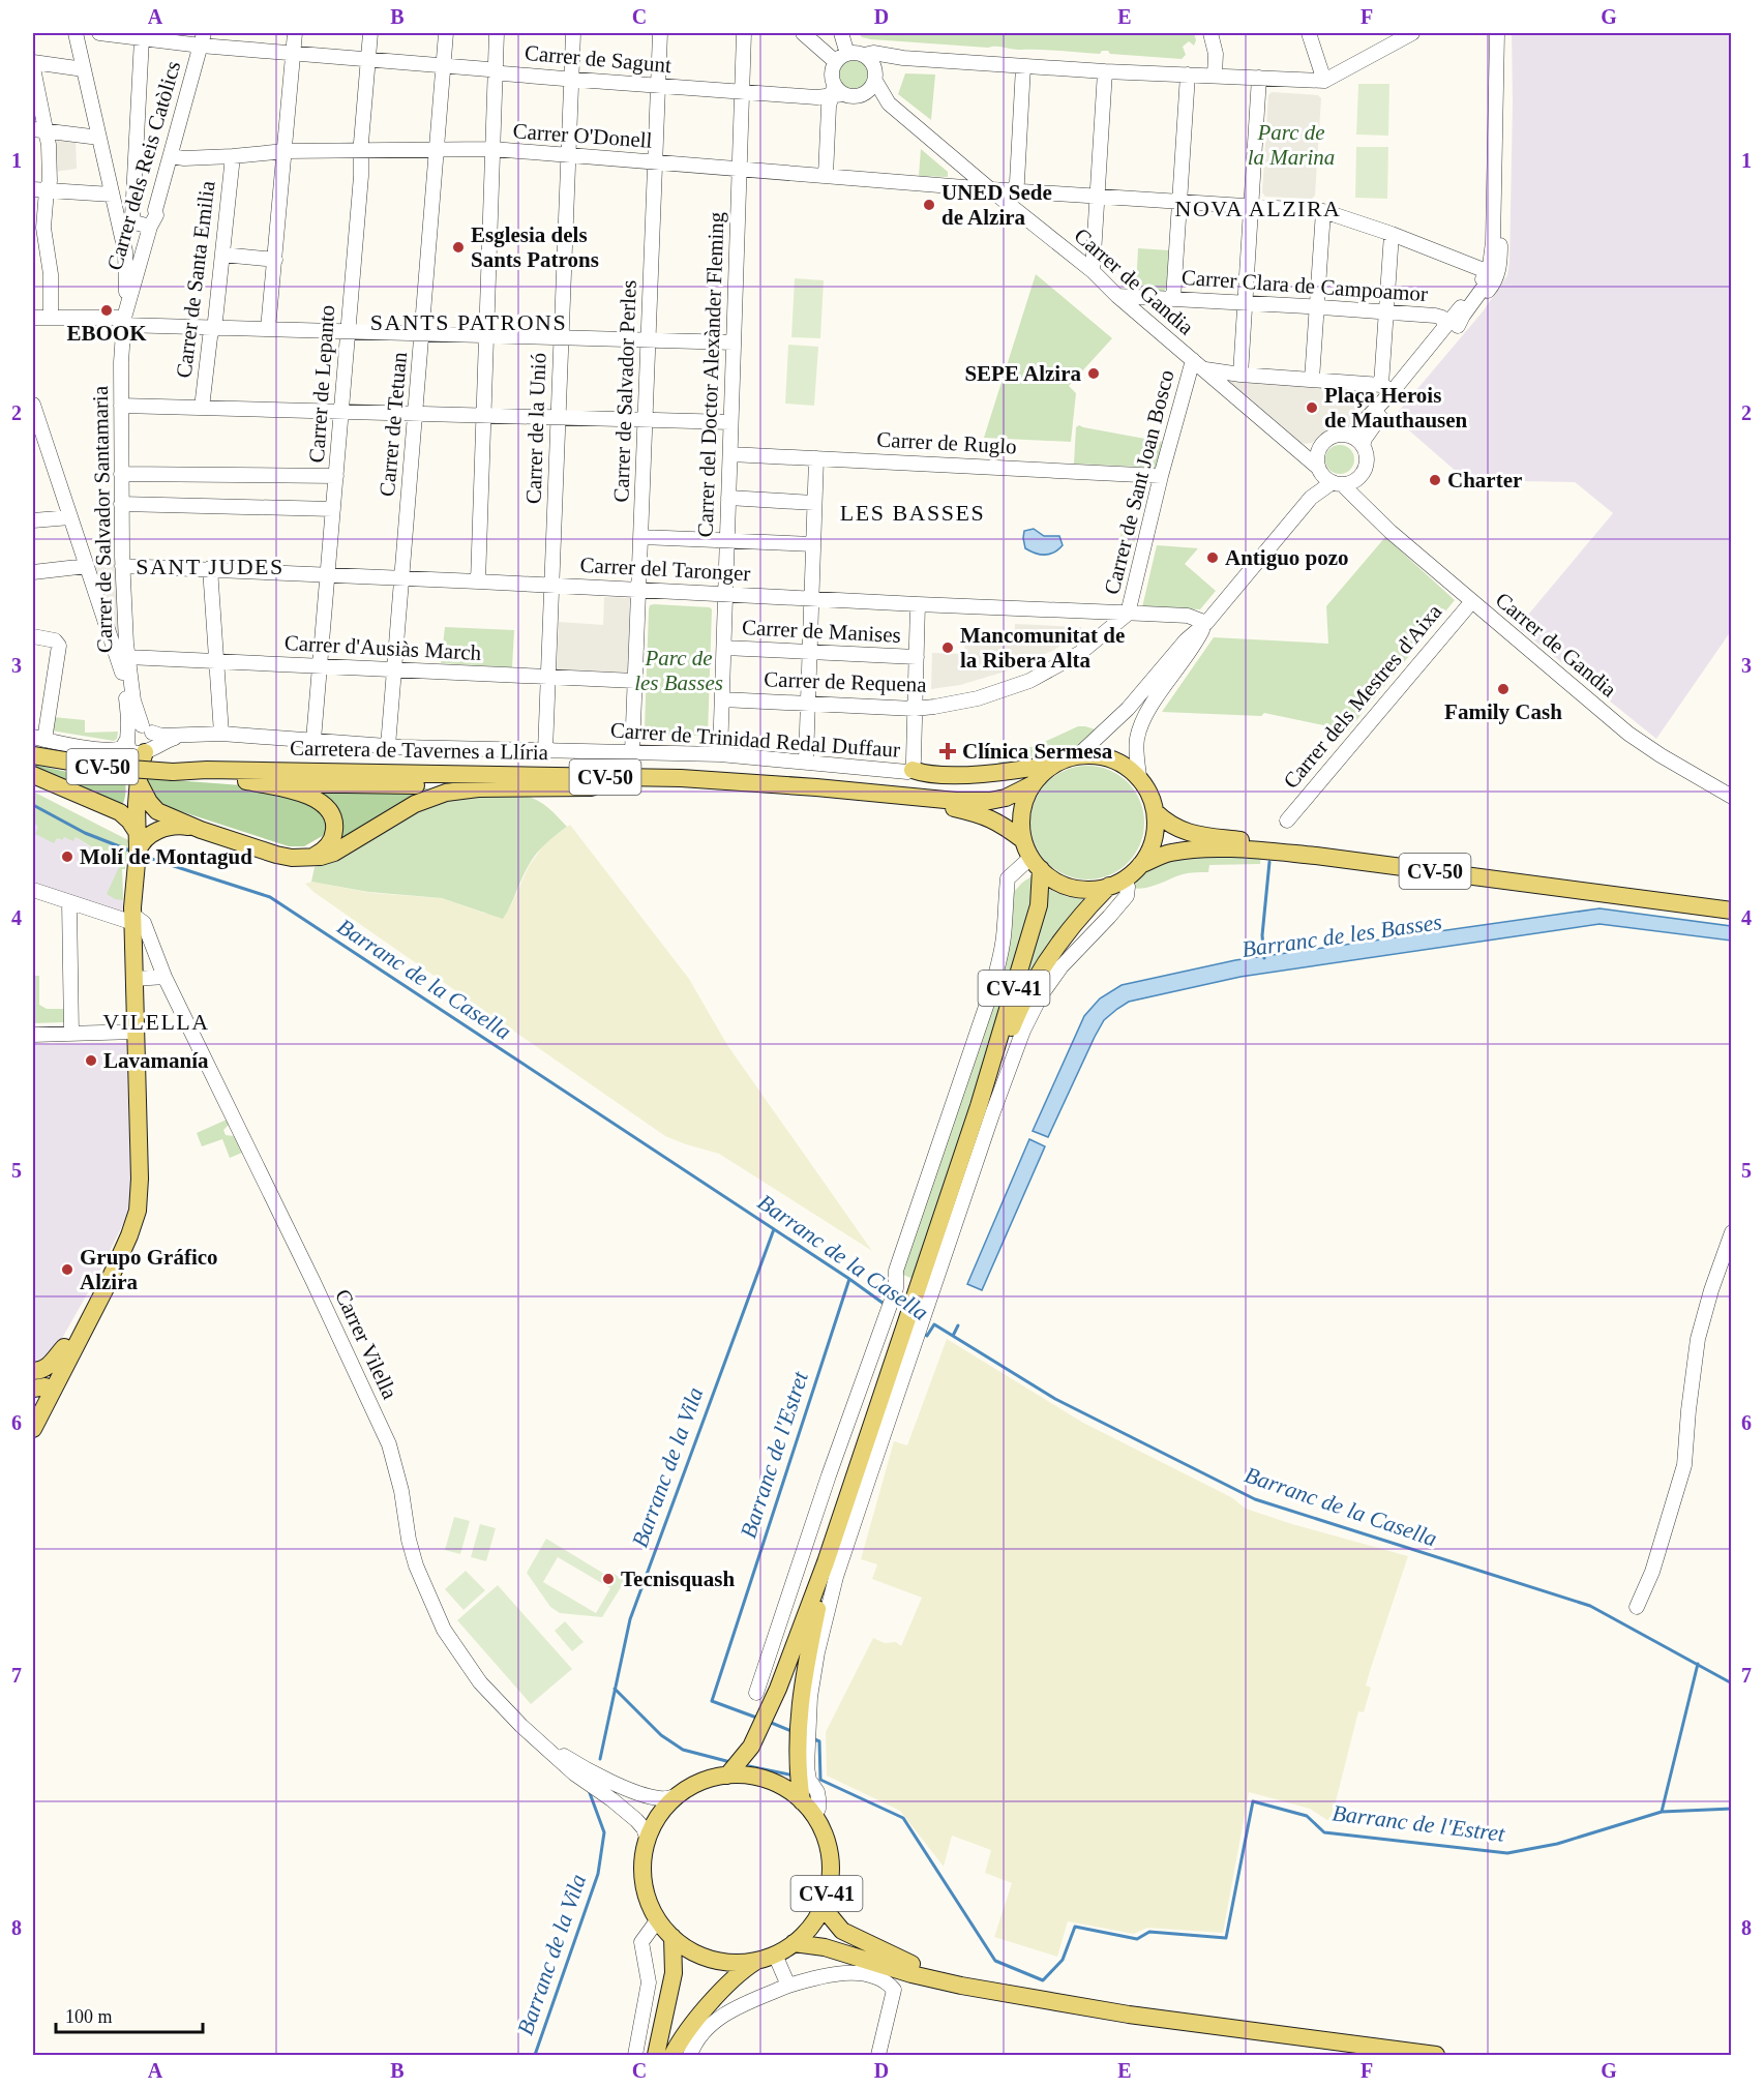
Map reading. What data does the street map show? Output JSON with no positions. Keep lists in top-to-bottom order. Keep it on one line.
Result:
{"streets":{"main road":["Carretera de Tavernes a Llíria","CV-50","CV-41"],"street":["Carrer de Sagunt","Carrer O'Donell","Carrer dels Reis Catòlics","Carrer de Santa Emilia","Carrer de Gandia","Carrer Clara de Campoamor","Carrer del Doctor Alexànder Fleming","Carrer de Lepanto","Carrer de Salvador Perles","Carrer de Tetuan","Carrer de la Unió","Carrer de Ruglo","Carrer de Sant Joan Bosco","Carrer de Salvador Santamaria","Carrer del Taronger","Carrer de Manises","Carrer d'Ausiàs March","Carrer de Requena","Carrer dels Mestres d'Aixa","Carrer de Trinidad Redal Duffaur","Carrer Vilella"]},"crossings":[["Carrer de Sagunt","Carrer dels Reis Catòlics"],["Carrer de Sagunt","Carrer de Gandia"],["Carrer de Sagunt","Carrer del Doctor Alexànder Fleming"],["Carrer de Sagunt","Carrer de Lepanto"],["Carrer de Sagunt","Carrer de Salvador Perles"],["Carrer de Sagunt","Carrer de Tetuan"],["Carrer de Sagunt","Carrer de la Unió"],["Carrer O'Donell","Carrer dels Reis Catòlics"],["Carrer O'Donell","Carrer de Santa Emilia"],["Carrer O'Donell","Carrer de Gandia"],["Carrer O'Donell","Carrer del Doctor Alexànder Fleming"],["Carrer O'Donell","Carrer de Lepanto"],["Carrer O'Donell","Carrer de Salvador Perles"],["Carrer O'Donell","Carrer de Tetuan"],["Carrer O'Donell","Carrer de la Unió"],["Carrer dels Reis Catòlics","Carrer de Salvador Santamaria"],["Carrer de Gandia","Carrer Clara de Campoamor"],["Carrer de Gandia","Carrer de Sant Joan Bosco"],["Carrer de Gandia","Carrer dels Mestres d'Aixa"],["Carrer del Doctor Alexànder Fleming","Carrer de Ruglo"],["Carrer del Doctor Alexànder Fleming","Carrer del Taronger"],["Carrer del Doctor Alexànder Fleming","Carrer de Manises"],["Carrer del Doctor Alexànder Fleming","Carrer de Requena"],["Carrer del Doctor Alexànder Fleming","Carrer de Trinidad Redal Duffaur"],["Carrer de Lepanto","Carrer del Taronger"],["Carrer de Lepanto","Carrer d'Ausiàs March"],["Carrer de Lepanto","Carrer de Trinidad Redal Duffaur"],["Carrer de Salvador Perles","Carrer del Taronger"],["Carrer de Salvador Perles","Carrer d'Ausiàs March"],["Carrer de Salvador Perles","Carrer de Trinidad Redal Duffaur"],["Carrer de Tetuan","Carrer del Taronger"],["Carrer de Tetuan","Carrer d'Ausiàs March"],["Carrer de Tetuan","Carrer de Trinidad Redal Duffaur"],["Carrer de la Unió","Carrer del Taronger"],["Carrer de la Unió","Carrer d'Ausiàs March"],["Carrer de la Unió","Carrer de Trinidad Redal Duffaur"],["Carrer de Ruglo","Carrer de Sant Joan Bosco"],["Carrer de Sant Joan Bosco","Carrer del Taronger"],["Carrer de Sant Joan Bosco","Carrer de Requena"],["Carrer de Salvador Santamaria","Carrer del Taronger"],["Carrer de Salvador Santamaria","Carrer d'Ausiàs March"],["Carrer de Salvador Santamaria","Carrer de Trinidad Redal Duffaur"],["Carrer del Taronger","Carrer de Requena"],["Carretera de Tavernes a Llíria","CV-50"],["Carretera de Tavernes a Llíria","CV-41"],["CV-50","CV-41"],["CV-41","Carrer Vilella"]],"districts":["NOVA ALZIRA","SANTS PATRONS","LES BASSES","SANT JUDES","VILELLA"],"water":["Barranc de les Basses","Barranc de la Casella","Barranc de l'Estret","Barranc de la Vila"],"parks":["Parc de la Marina","Parc de les Basses"],"places":{"other":["UNED Sede de Alzira","Esglesia dels Sants Patrons","EBOOK","SEPE Alzira","Plaça Herois de Mauthausen","Charter","Antiguo pozo","Mancomunitat de la Ribera Alta","Family Cash","Molí de Montagud","Lavamanía","Grupo Gráfico Alzira","Tecnisquash"],"health":["Clínica Sermesa"]},"scale_bar":"100 m","grid":{"columns":["A","B","C","D","E","F","G"],"rows":["1","2","3","4","5","6","7","8"]}}
